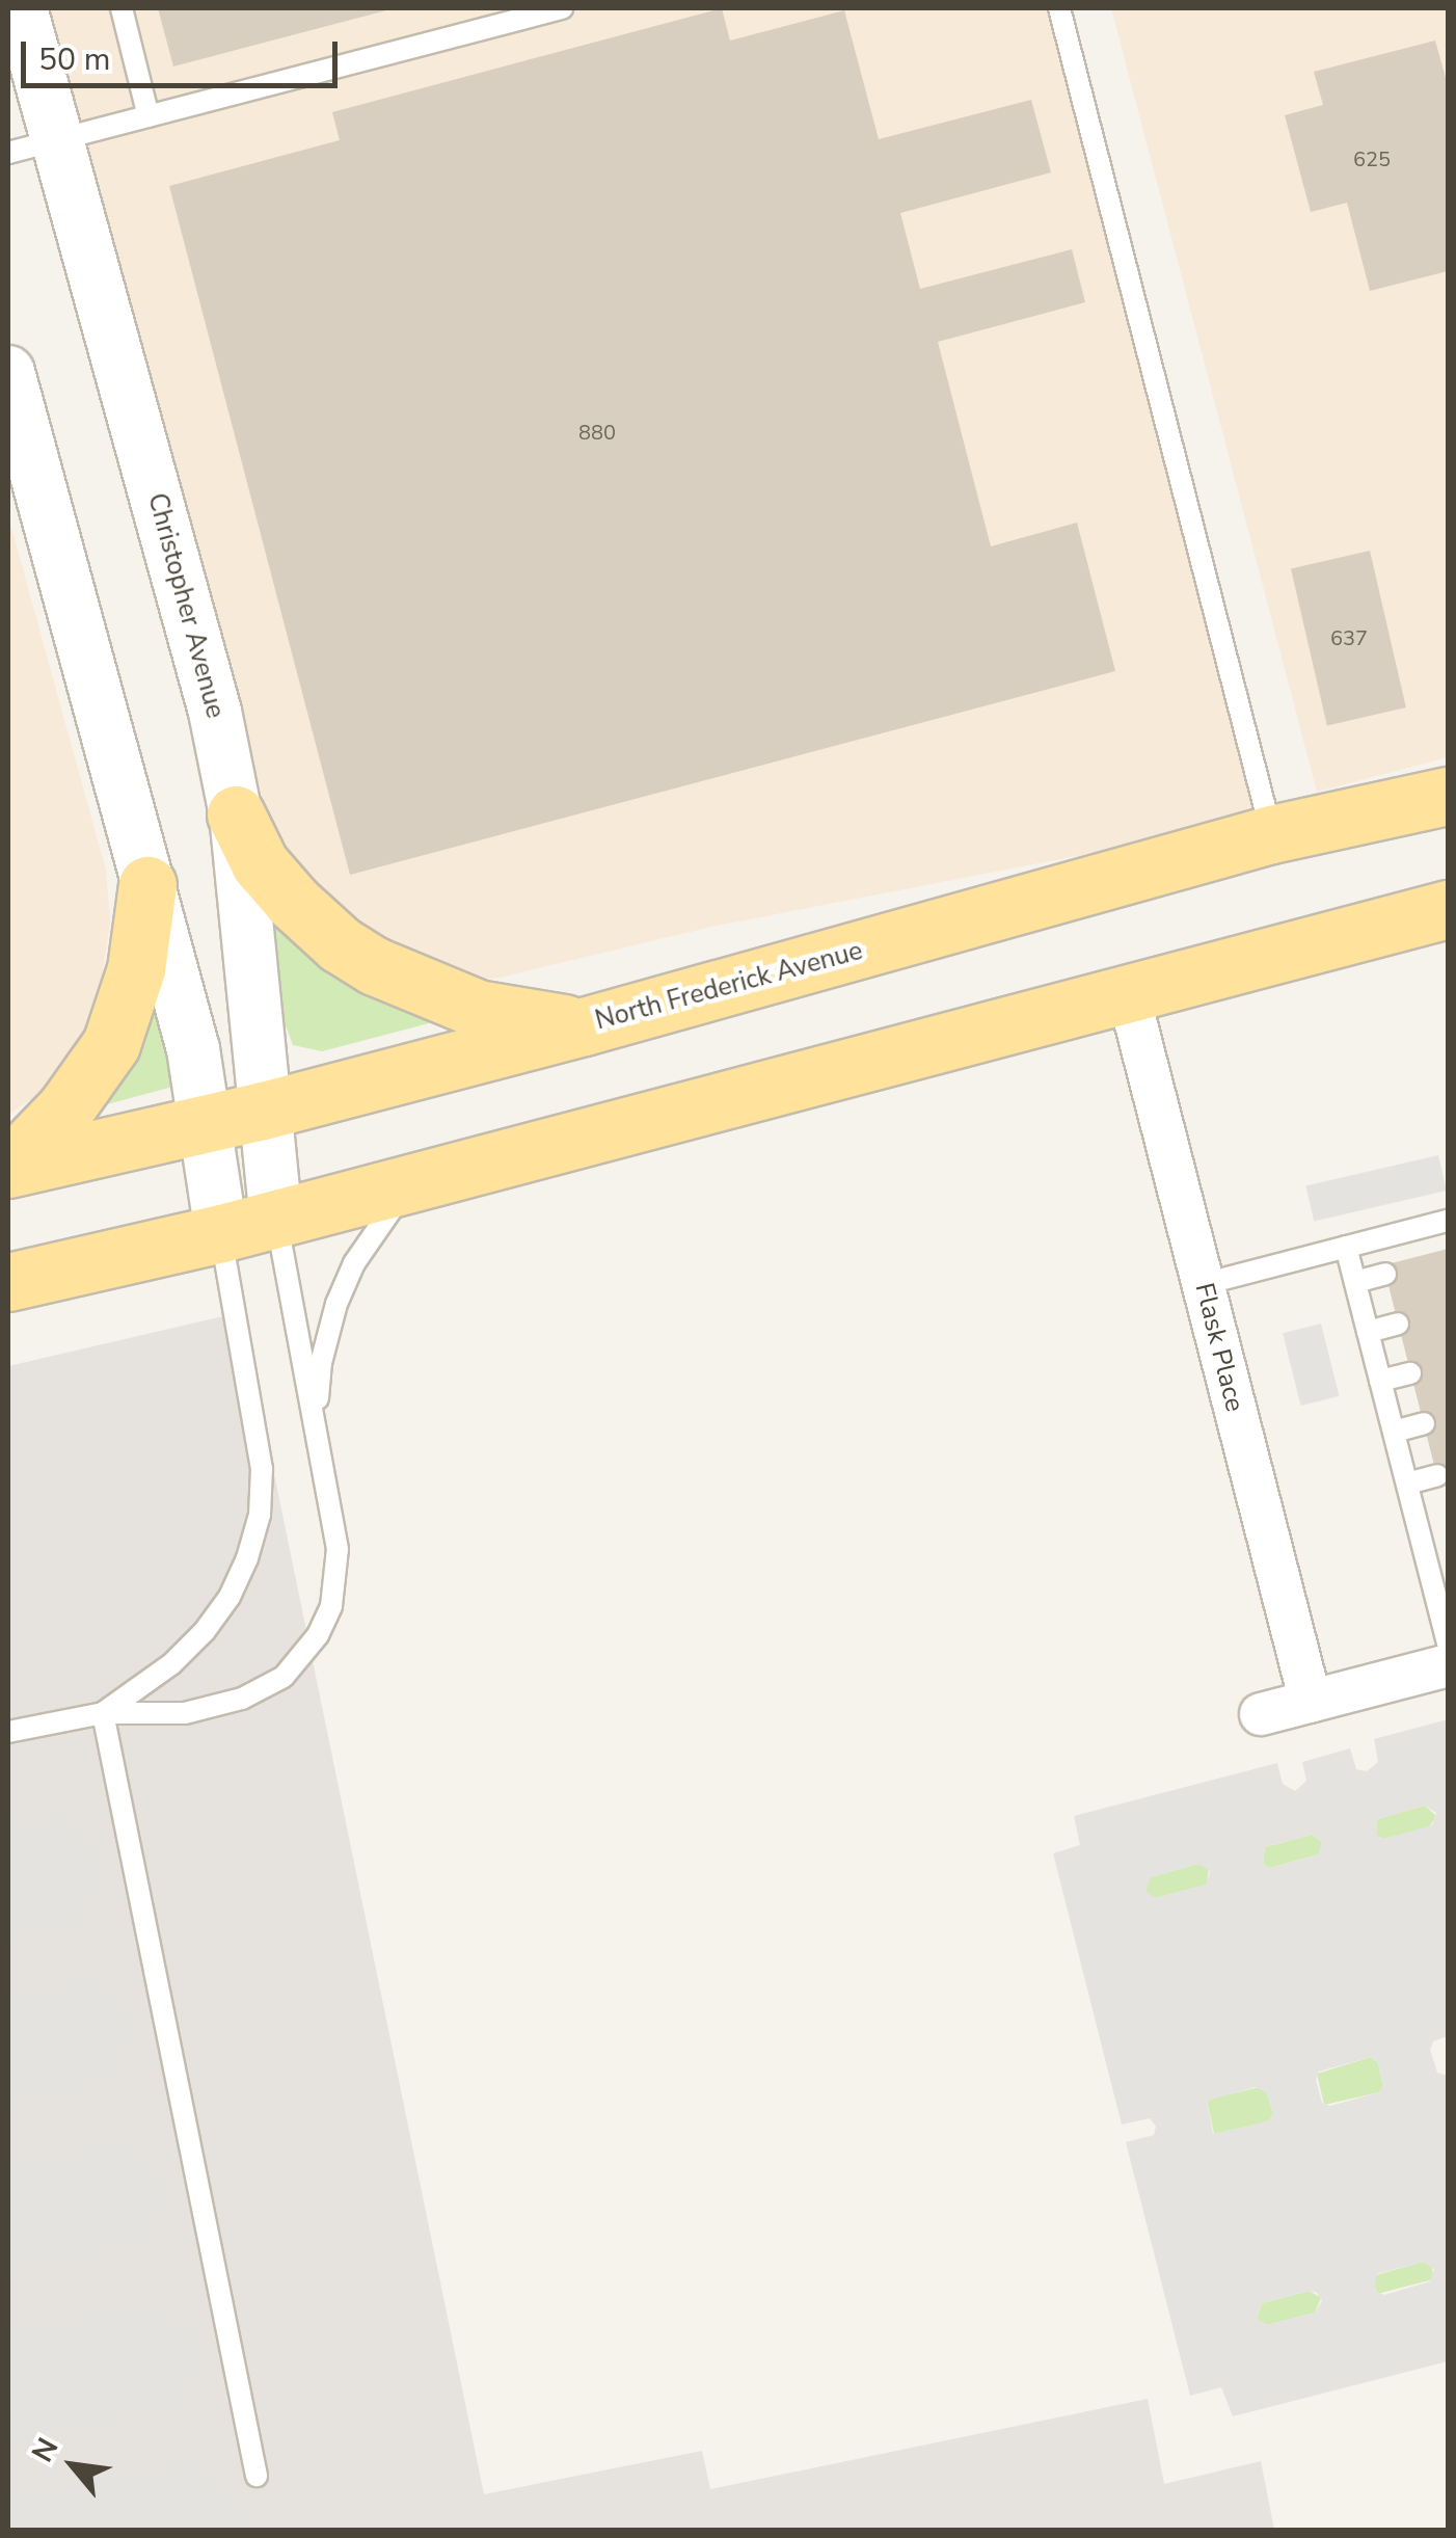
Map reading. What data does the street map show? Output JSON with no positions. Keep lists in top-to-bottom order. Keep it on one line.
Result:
{"streets":{"main road":["North Frederick Avenue"],"street":["Christopher Avenue","Flask Place"]},"crossings":[["Christopher Avenue","North Frederick Avenue"]],"house_numbers":["625","880","637"],"scale_bar":"50 m","north":"top left"}
